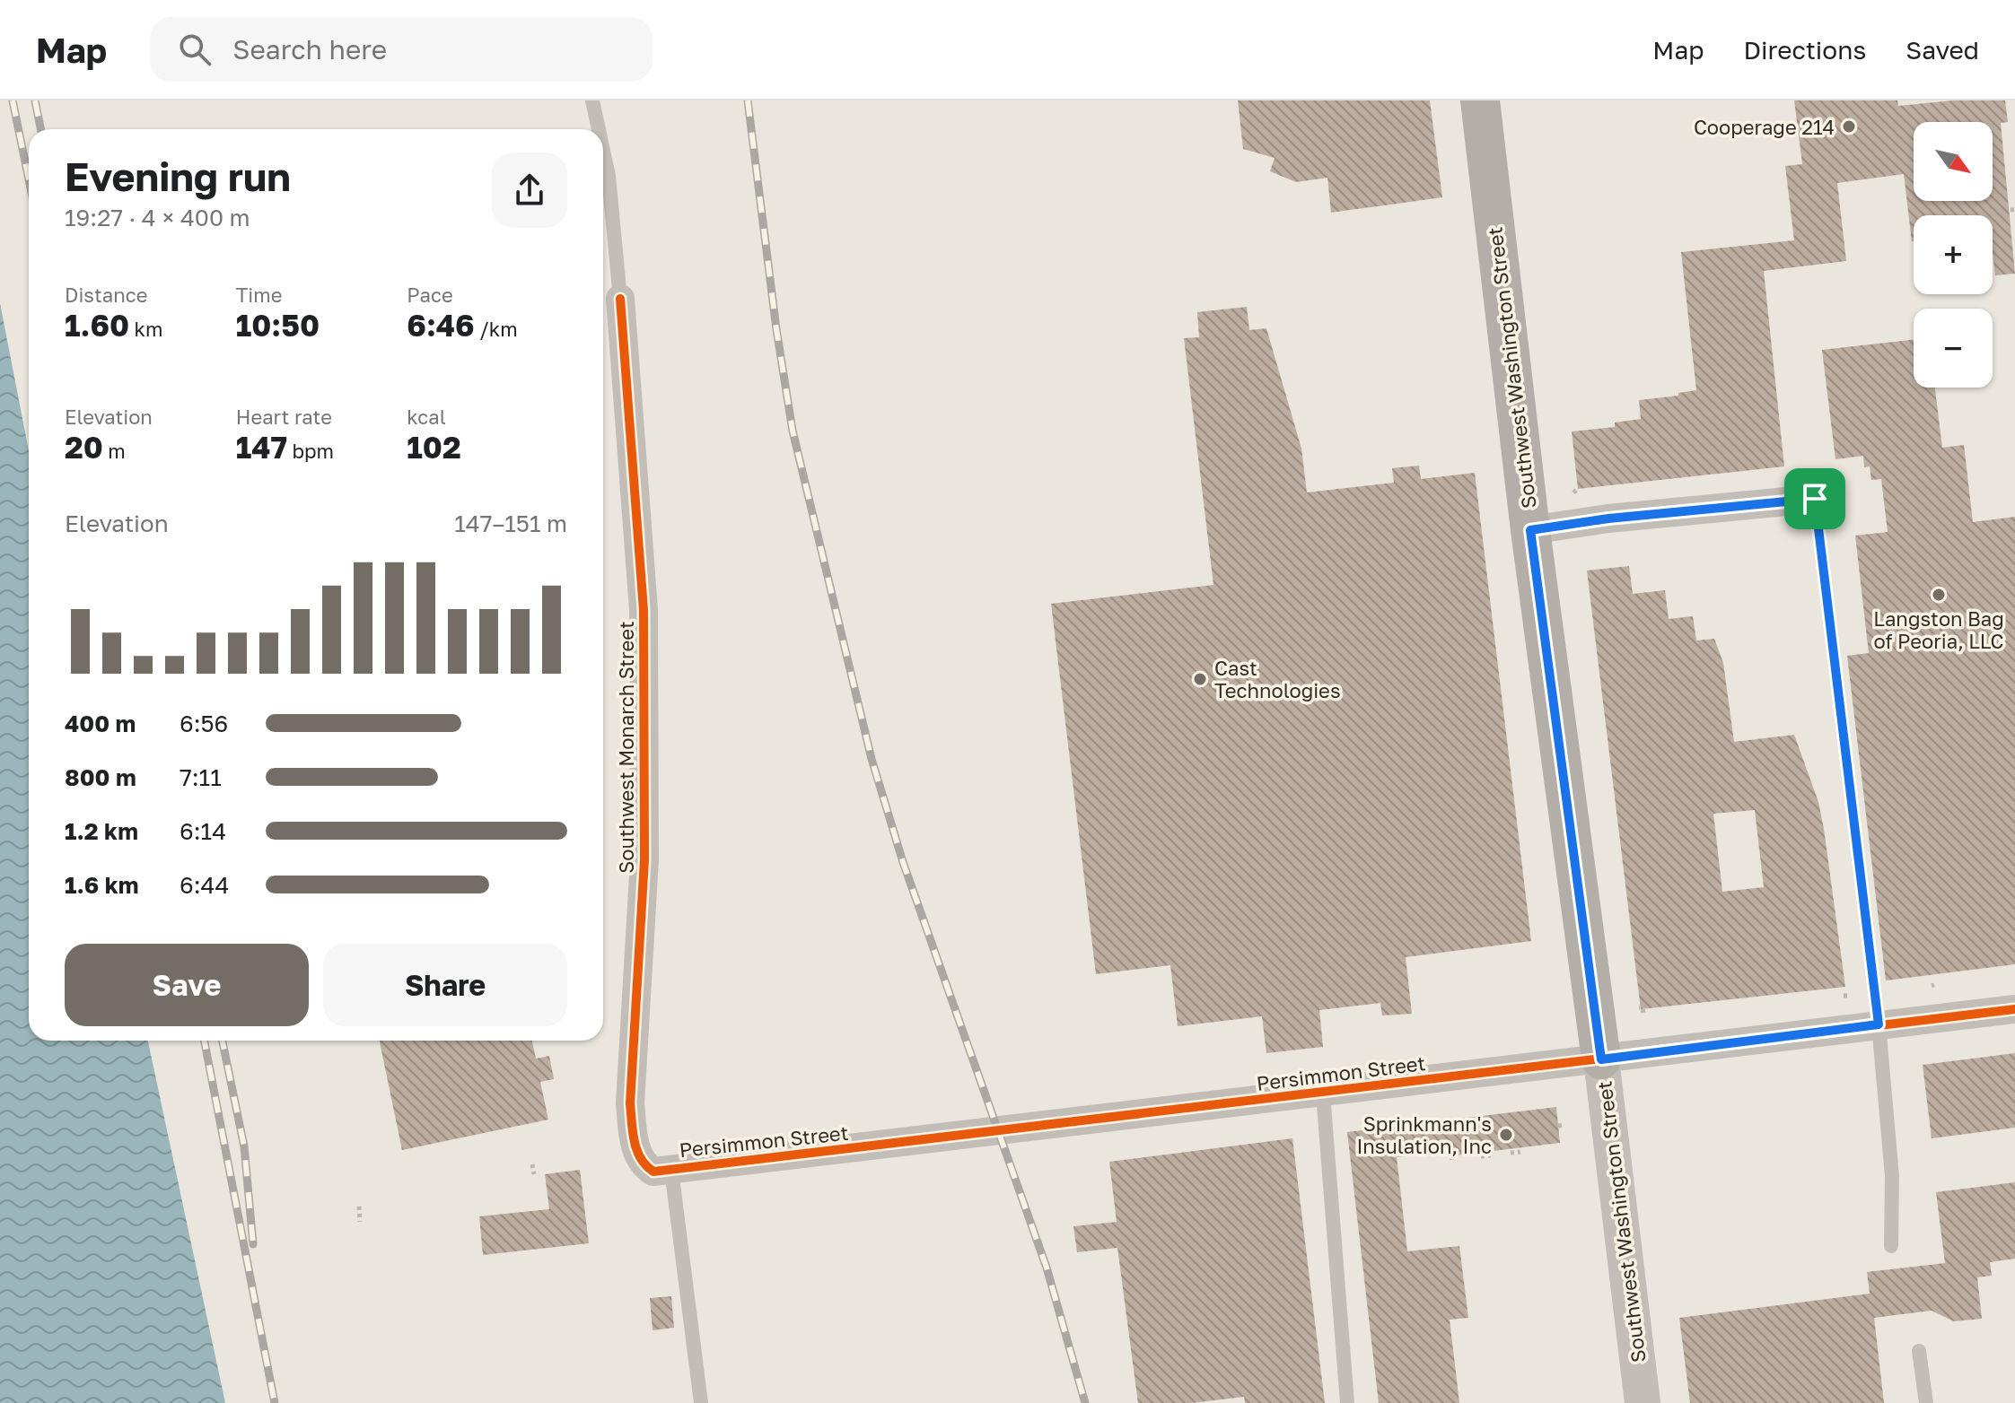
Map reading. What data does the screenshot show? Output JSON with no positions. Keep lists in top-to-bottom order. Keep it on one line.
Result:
{"streets":{"main road":["Southwest Washington Street"],"street":["Southwest Monarch Street","Persimmon Street"]},"crossings":[["Southwest Washington Street","Persimmon Street"],["Southwest Monarch Street","Persimmon Street"]],"places":["Cooperage 214","Langston Bag of Peoria, LLC","Cast Technologies","Sprinkmann's Insulation, Inc"],"north":"bottom right","page":{"header":"Map","search":"Search here","nav":["Map","Directions","Saved"],"map_buttons":["+","−"],"heading":["Evening run","19:27 · 4 × 400 m"],"stats":[["Distance","1.60 km"],["Time","10:50"],["Pace","6:46 /km"],["Elevation","20 m"],["Heart rate","147 bpm"],["kcal","102"]],"chart":["Elevation","147–151 m"],"list":[{"name":"400 m","note":"6:56"},{"name":"800 m","note":"7:11"},{"name":"1.2 km","note":"6:14"},{"name":"1.6 km","note":"6:44"}],"buttons":["Save","Share"]}}
